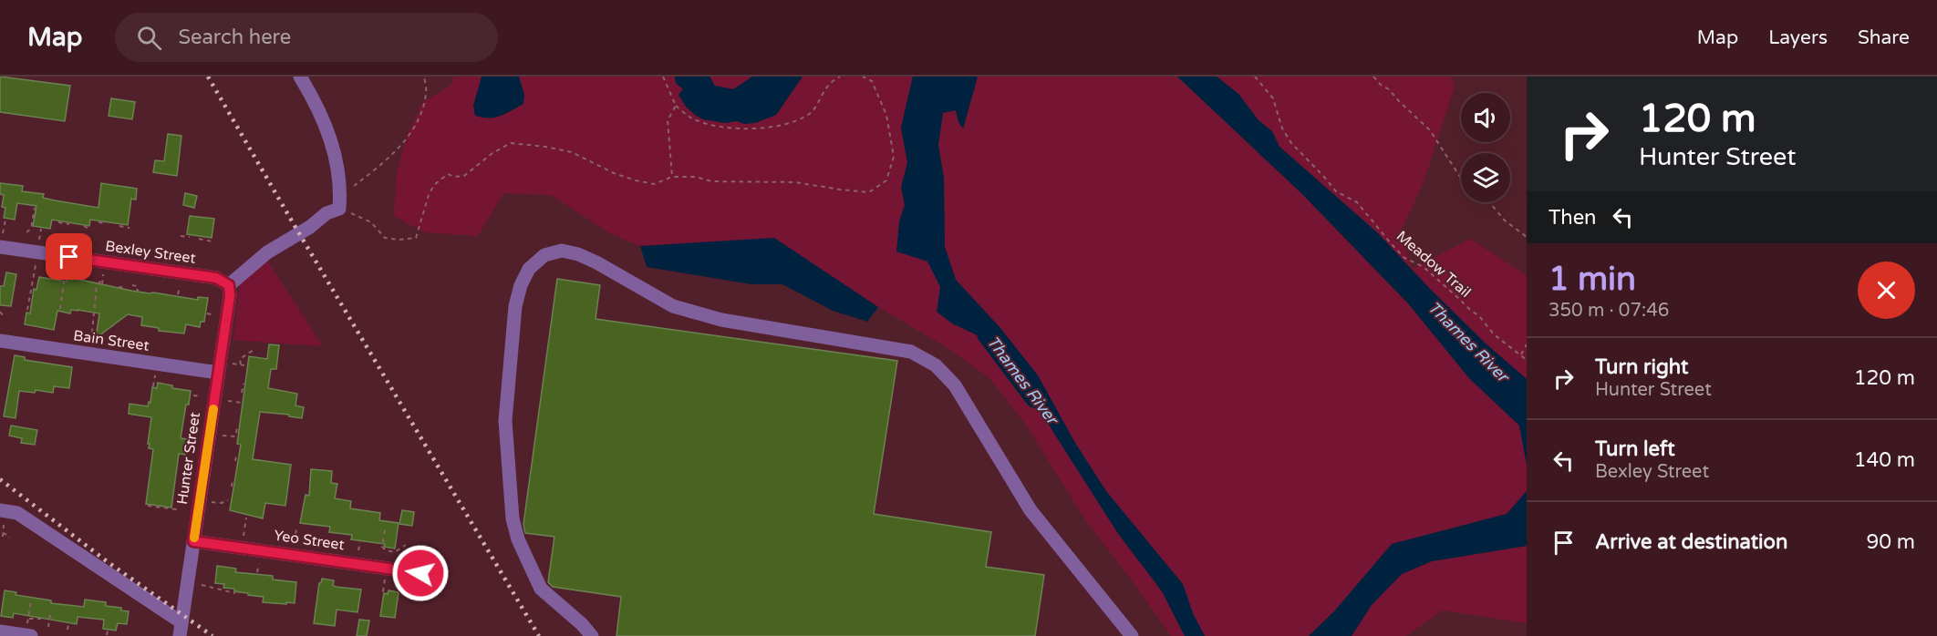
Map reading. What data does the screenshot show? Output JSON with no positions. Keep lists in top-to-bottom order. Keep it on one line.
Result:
{"streets":{"street":["Bexley Street","Bain Street","Hunter Street","Yeo Street"],"path":["Meadow Trail"]},"crossings":[["Bexley Street","Hunter Street"],["Bain Street","Hunter Street"],["Hunter Street","Yeo Street"]],"water":["Thames River"],"page":{"header":"Map","search":"Search here","nav":["Map","Layers","Share"],"turn":["120 m","Hunter Street"],"then":"Then","heading":["1 min","350 m · 07:46"],"list":[{"name":"Turn right","note":"Hunter Street","value":"120 m"},{"name":"Turn left","note":"Bexley Street","value":"140 m"},{"name":"Arrive at destination","value":"90 m"}]}}
